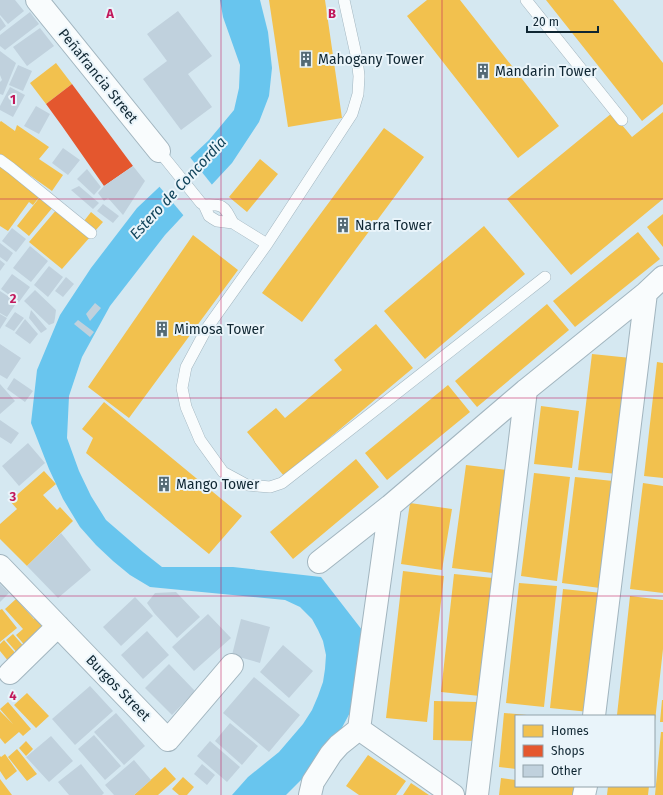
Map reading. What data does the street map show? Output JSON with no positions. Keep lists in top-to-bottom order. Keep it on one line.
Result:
{"streets":{"street":["Peñafrancia Street","Burgos Street"]},"water":["Estero de Concordia"],"places":{"building":["Mahogany Tower","Mandarin Tower","Narra Tower","Mimosa Tower","Mango Tower"]},"legend":["Homes","Shops","Other"],"scale_bar":"20 m","grid":{"columns":["A","B"],"rows":["1","2","3","4"]}}
